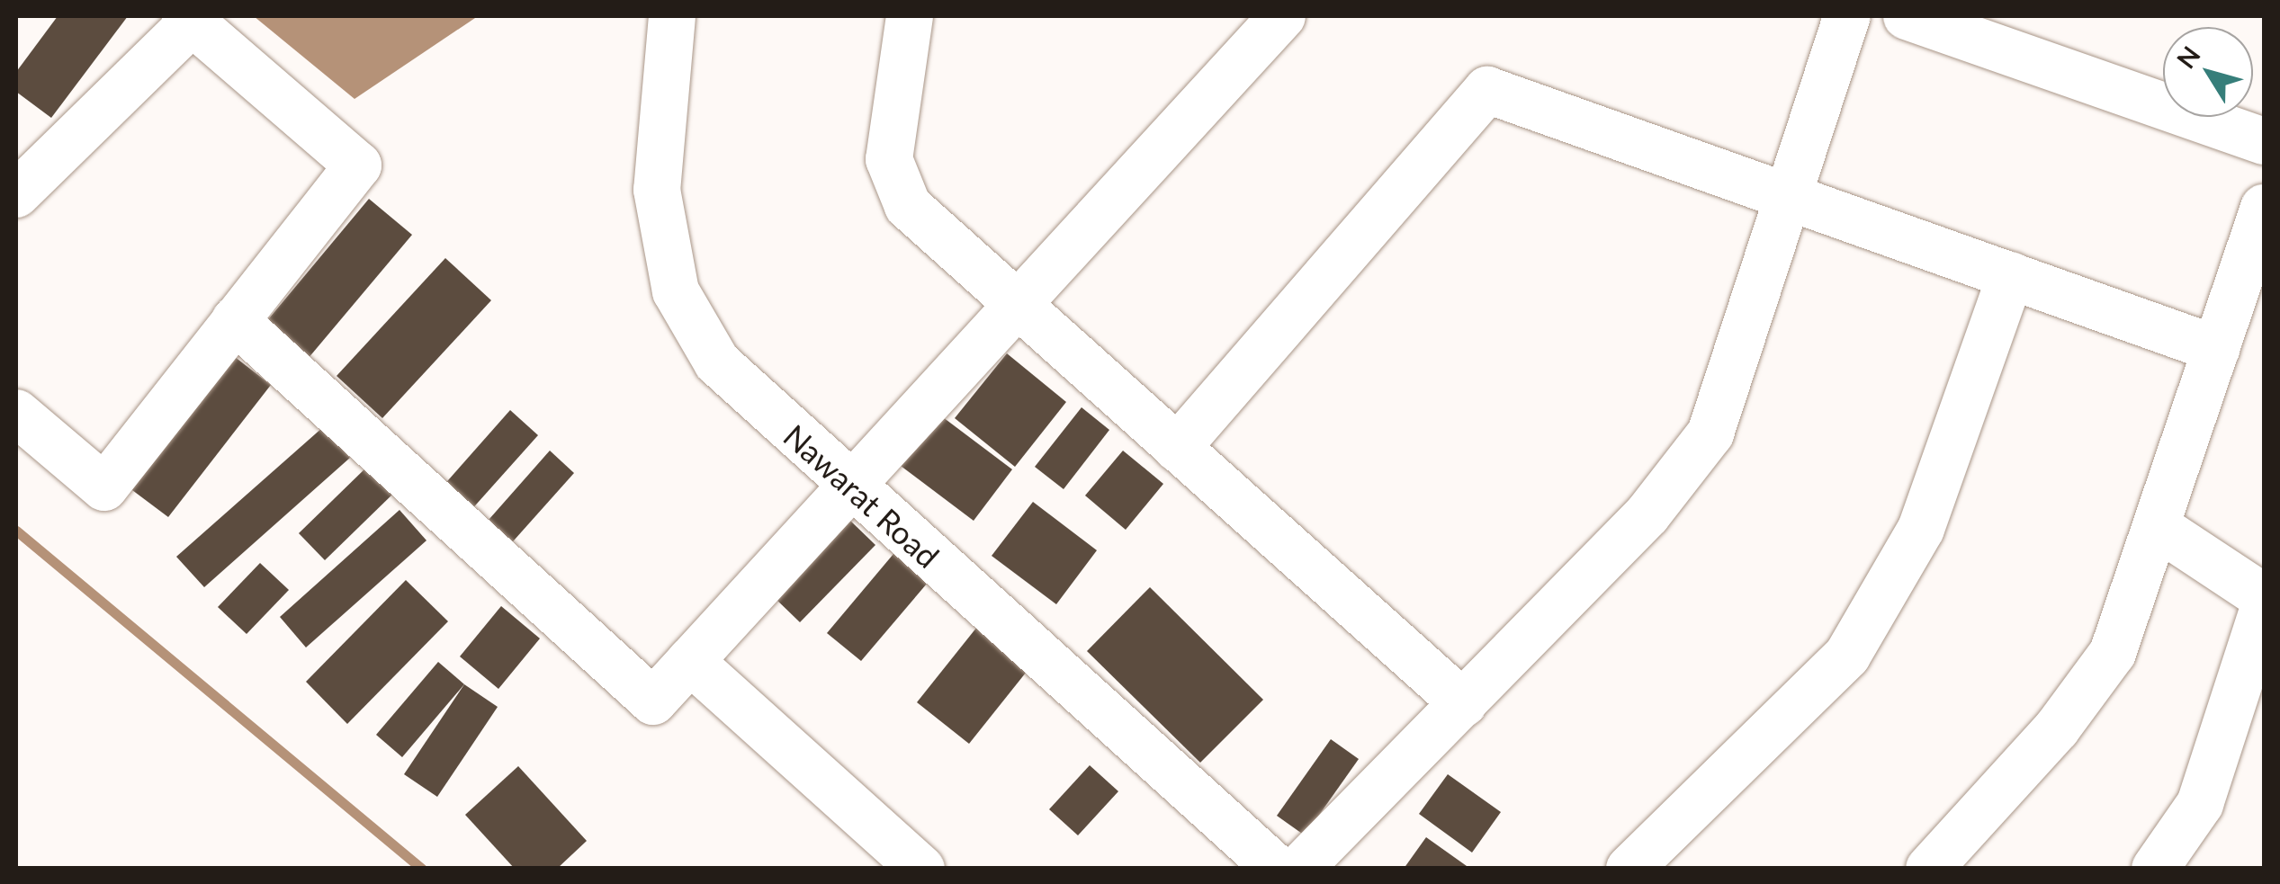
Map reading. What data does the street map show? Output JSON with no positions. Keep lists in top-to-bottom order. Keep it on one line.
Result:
{"streets":{"street":["Nawarat Road"]},"north":"top left"}
